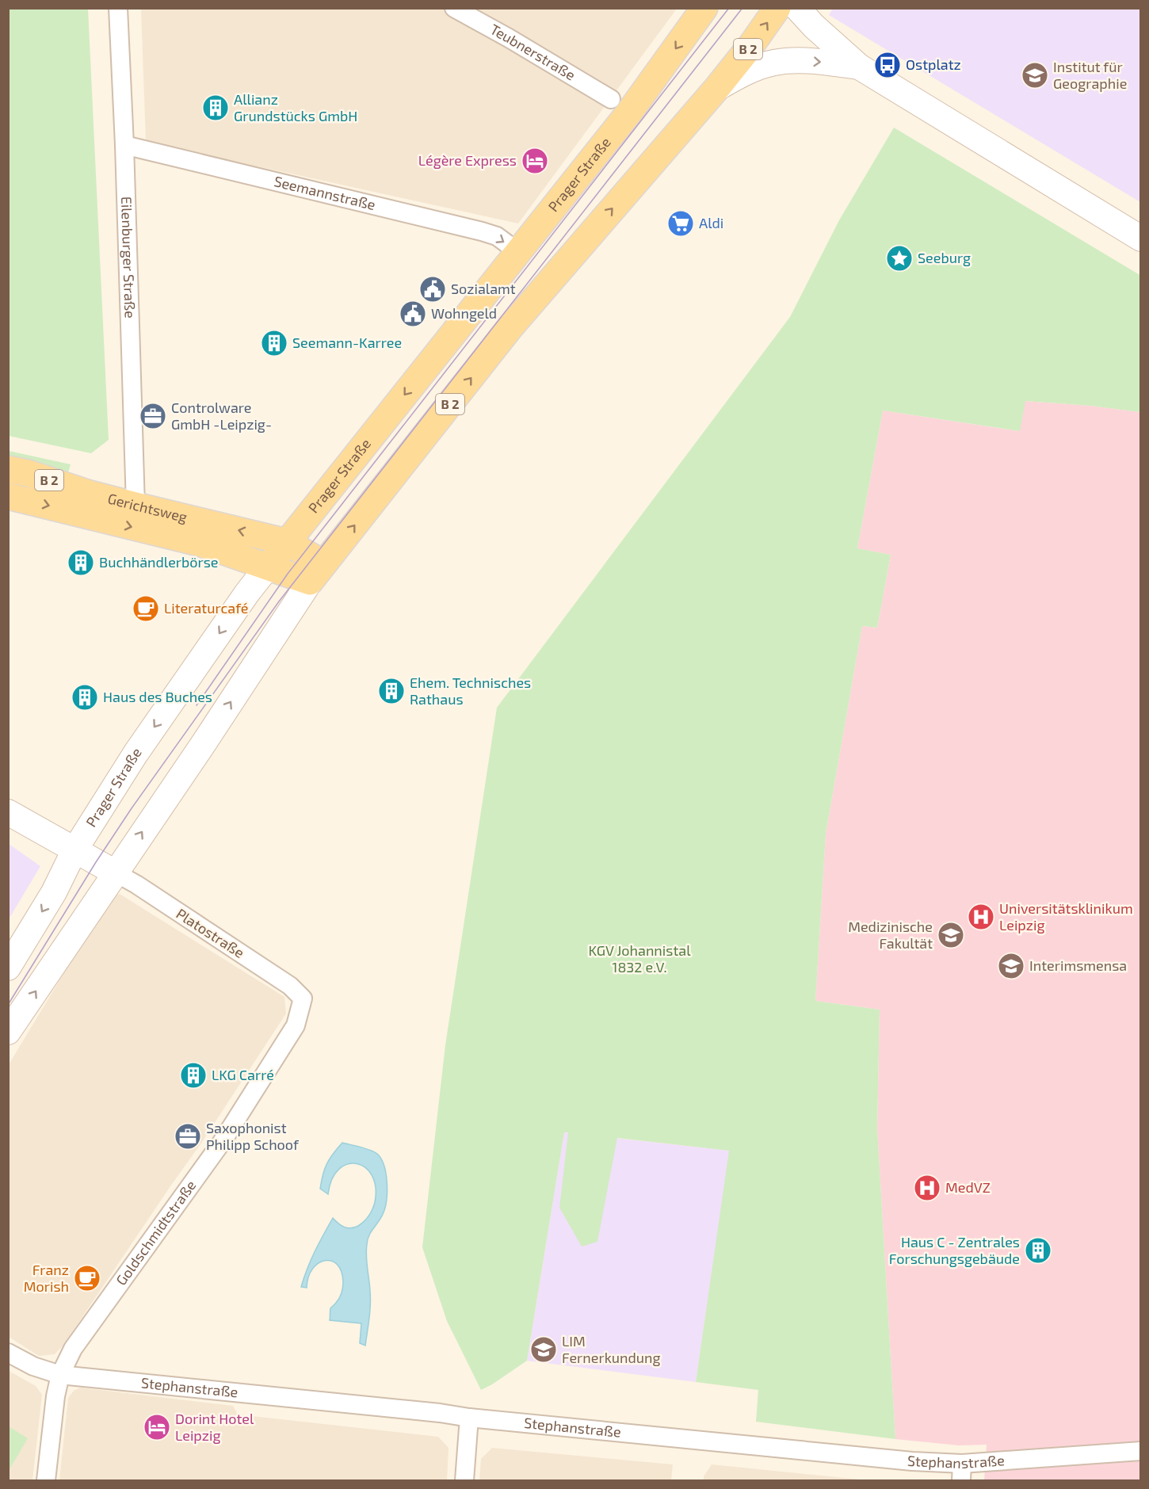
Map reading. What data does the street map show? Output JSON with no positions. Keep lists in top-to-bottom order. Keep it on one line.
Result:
{"streets":{"main road":["B 2","Prager Straße","Gerichtsweg"],"street":["Teubnerstraße","Seemannstraße","Eilenburger Straße","Platostraße","Goldschmidtstraße","Stephanstraße"]},"crossings":[["B 2","Prager Straße"],["B 2","Gerichtsweg"],["Prager Straße","Seemannstraße"],["Prager Straße","Gerichtsweg"],["Seemannstraße","Eilenburger Straße"],["Eilenburger Straße","Gerichtsweg"],["Platostraße","Goldschmidtstraße"],["Goldschmidtstraße","Stephanstraße"]],"one_way":["Seemannstraße"],"parks":["KGV Johannistal 1832 e.V."],"places":{"bus stop":["Ostplatz"],"school or university":["Institut für Geographie","Medizinische Fakultät","Interimsmensa","LIM Fernerkundung"],"building":["Allianz Grundstücks GmbH","Seemann-Karree","Buchhändlerbörse","Ehem. Technisches Rathaus","Haus des Buches","LKG Carré","Haus C - Zentrales Forschungsgebäude"],"hotel":["Légère Express","Dorint Hotel Leipzig"],"supermarket":["Aldi"],"place":["Seeburg"],"public building":["Sozialamt","Wohngeld"],"office":["Controlware GmbH -Leipzig-","Saxophonist Philipp Schoof"],"cafe":["Literaturcafé","Franz Morish"],"hospital":["Universitätsklinikum Leipzig","MedVZ"]}}
